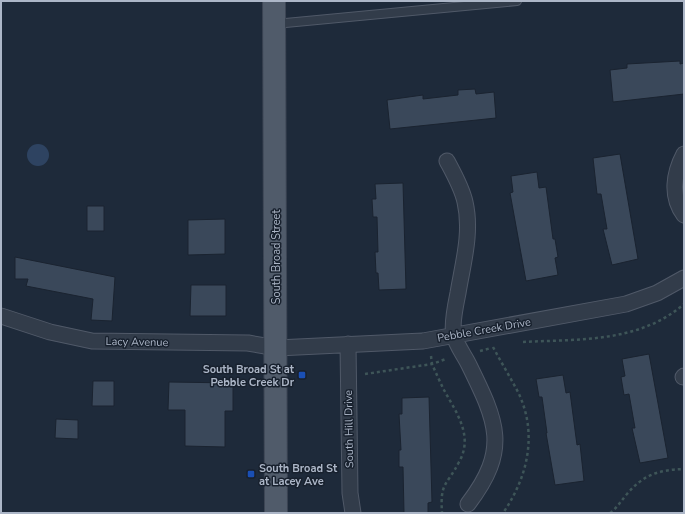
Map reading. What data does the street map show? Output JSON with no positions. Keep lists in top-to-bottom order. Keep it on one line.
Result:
{"streets":{"main road":["South Broad Street"],"street":["Pebble Creek Drive","Lacy Avenue","South Hill Drive"]},"crossings":[["South Broad Street","Pebble Creek Drive"],["South Broad Street","Lacy Avenue"],["Pebble Creek Drive","Lacy Avenue"],["Pebble Creek Drive","South Hill Drive"]],"places":{"transit":["South Broad St at Pebble Creek Dr","South Broad St at Lacey Ave"]}}
